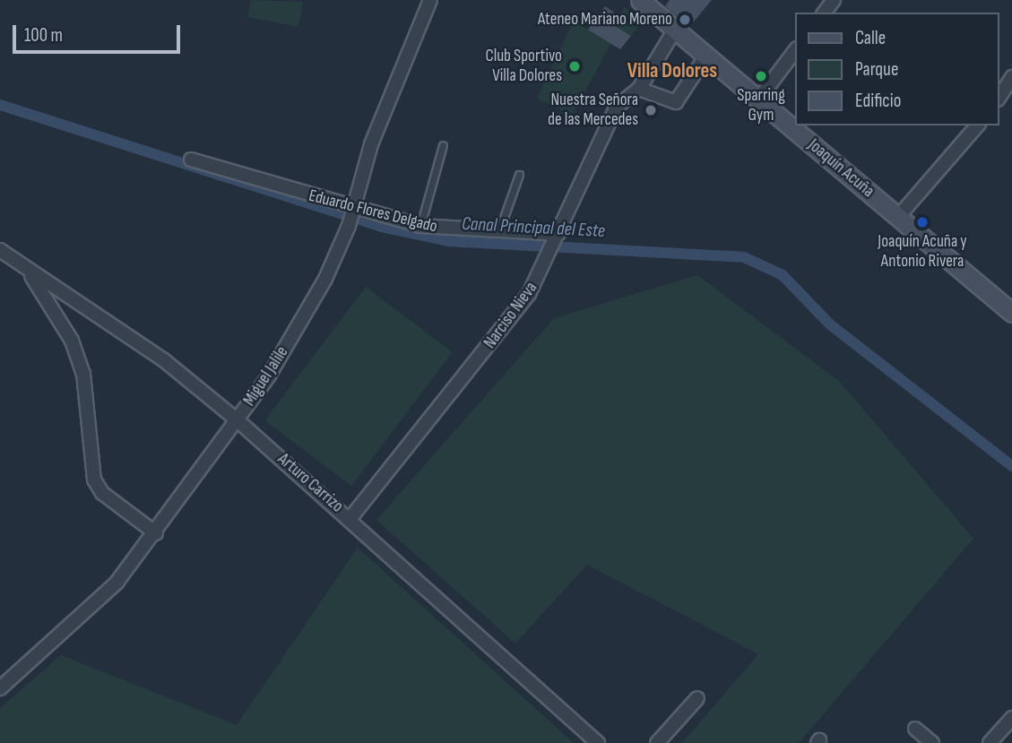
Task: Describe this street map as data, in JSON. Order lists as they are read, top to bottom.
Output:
{
  "streets": {
    "street": [
      "Joaquín Acuña",
      "Eduardo Flores Delgado",
      "Narciso Nieva",
      "Miguel Jalile",
      "Arturo Carrizo"
    ]
  },
  "crossings": [
    ["Joaquín Acuña", "Narciso Nieva"],
    ["Eduardo Flores Delgado", "Narciso Nieva"],
    ["Eduardo Flores Delgado", "Miguel Jalile"],
    ["Narciso Nieva", "Arturo Carrizo"],
    ["Miguel Jalile", "Arturo Carrizo"]
  ],
  "districts": ["Villa Dolores"],
  "water": ["Canal Principal del Este"],
  "places": [
    "Ateneo Mariano Moreno",
    "Club Sportivo Villa Dolores",
    "Sparring Gym",
    "Nuestra Señora de las Mercedes",
    "Joaquín Acuña y Antonio Rivera"
  ],
  "legend": ["Calle", "Parque", "Edificio"],
  "scale_bar": "100 m"
}
